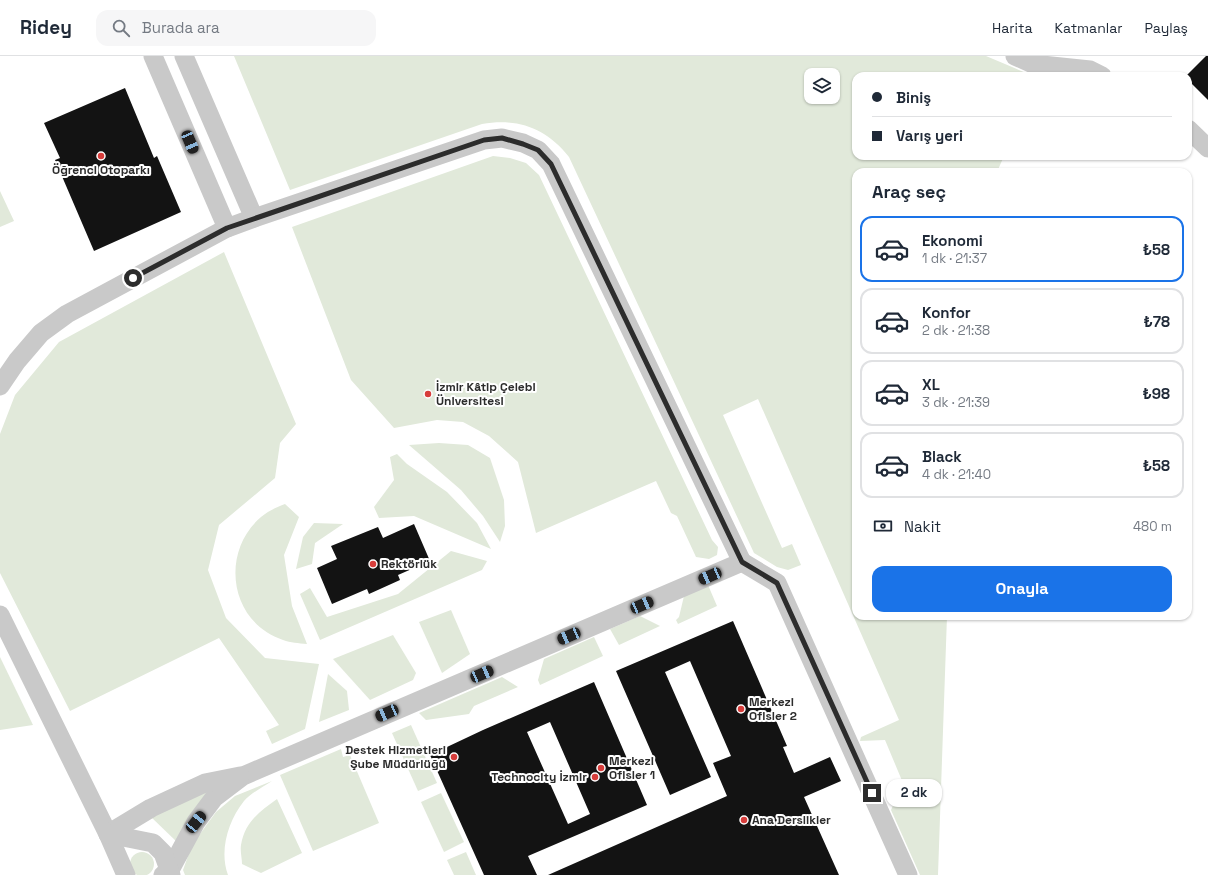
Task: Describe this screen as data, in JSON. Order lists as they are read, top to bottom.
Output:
{
  "places": [
    "Öğrenci Otoparkı",
    "İzmir Kâtip Çelebi Üniversitesi",
    "Rektörlük",
    "Merkezi Ofisler 2",
    "Destek Hizmetleri Şube Müdürlüğü",
    "Merkezi Ofisler 1",
    "Technocity İzmir",
    "Ana Derslikler"
  ],
  "page": {
    "header": "Ridey",
    "search": "Burada ara",
    "nav": ["Harita", "Katmanlar", "Paylaş"],
    "banner": ["Biniş", "Varış yeri"],
    "heading": "Araç seç",
    "list": [
      {
        "name": "Ekonomi",
        "note": "1 dk · 21:37",
        "value": "₺58"
      },
      {
        "name": "Konfor",
        "note": "2 dk · 21:38",
        "value": "₺78"
      },
      {
        "name": "XL",
        "note": "3 dk · 21:39",
        "value": "₺98"
      },
      {
        "name": "Black",
        "note": "4 dk · 21:40",
        "value": "₺58"
      }
    ],
    "pay": ["Nakit", "480 m"],
    "buttons": "Onayla",
    "bubble": "2 dk"
  }
}
